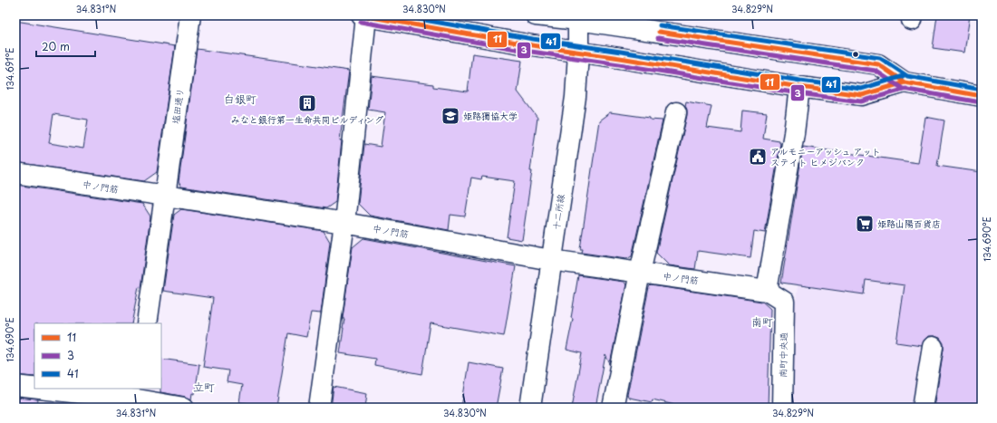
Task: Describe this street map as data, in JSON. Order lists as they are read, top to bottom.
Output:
{
  "streets": {
    "street": [
      "塩田通り",
      "中ノ門筋",
      "十二所線",
      "南町中央通"
    ]
  },
  "crossings": [
    ["塩田通り", "中ノ門筋"],
    ["中ノ門筋", "十二所線"],
    ["中ノ門筋", "南町中央通"]
  ],
  "districts": ["白銀町", "南町", "立町"],
  "places": {
    "building": ["みなと銀行第一生命共同ビルディング"],
    "school or university": ["姫路獨協大学"],
    "public building": ["アルモニーアッシュ アット ステイト ヒメジバンク"],
    "supermarket": ["姫路山陽百貨店"]
  },
  "lines": ["transit line 11", "transit line 41", "transit line 3"],
  "legend": ["11", "3", "41"],
  "scale_bar": "20 m",
  "coordinates": [
    "34.831°N",
    "34.830°N",
    "34.829°N",
    "134.691°E",
    "134.690°E"
  ]
}
